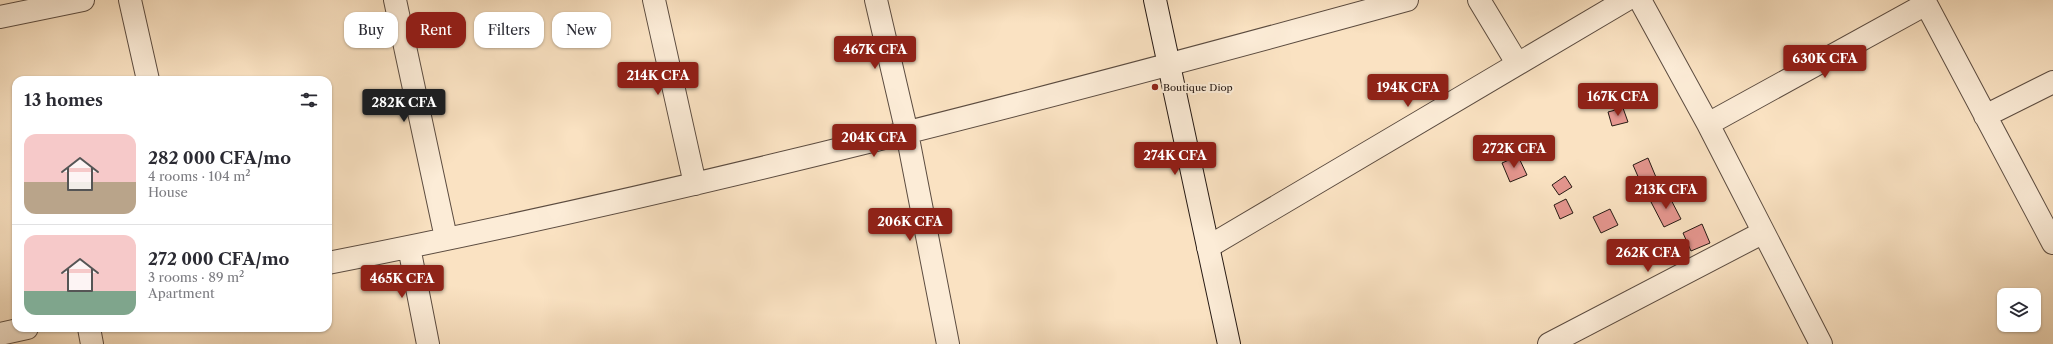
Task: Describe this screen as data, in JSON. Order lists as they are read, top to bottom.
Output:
{
  "places": ["Boutique Diop"],
  "page": {
    "chip": [
      "Buy",
      "Rent",
      "Filters",
      "New"
    ],
    "price": [
      "467K CFA",
      "630K CFA",
      "214K CFA",
      "194K CFA",
      "167K CFA",
      "282K CFA",
      "204K CFA",
      "272K CFA",
      "274K CFA",
      "213K CFA",
      "206K CFA",
      "262K CFA",
      "465K CFA"
    ],
    "heading": "13 homes",
    "list": [
      {
        "name": "282 000 CFA/mo",
        "note": "4 rooms · 104 m² · House"
      },
      {
        "name": "272 000 CFA/mo",
        "note": "3 rooms · 89 m² · Apartment"
      }
    ]
  }
}
